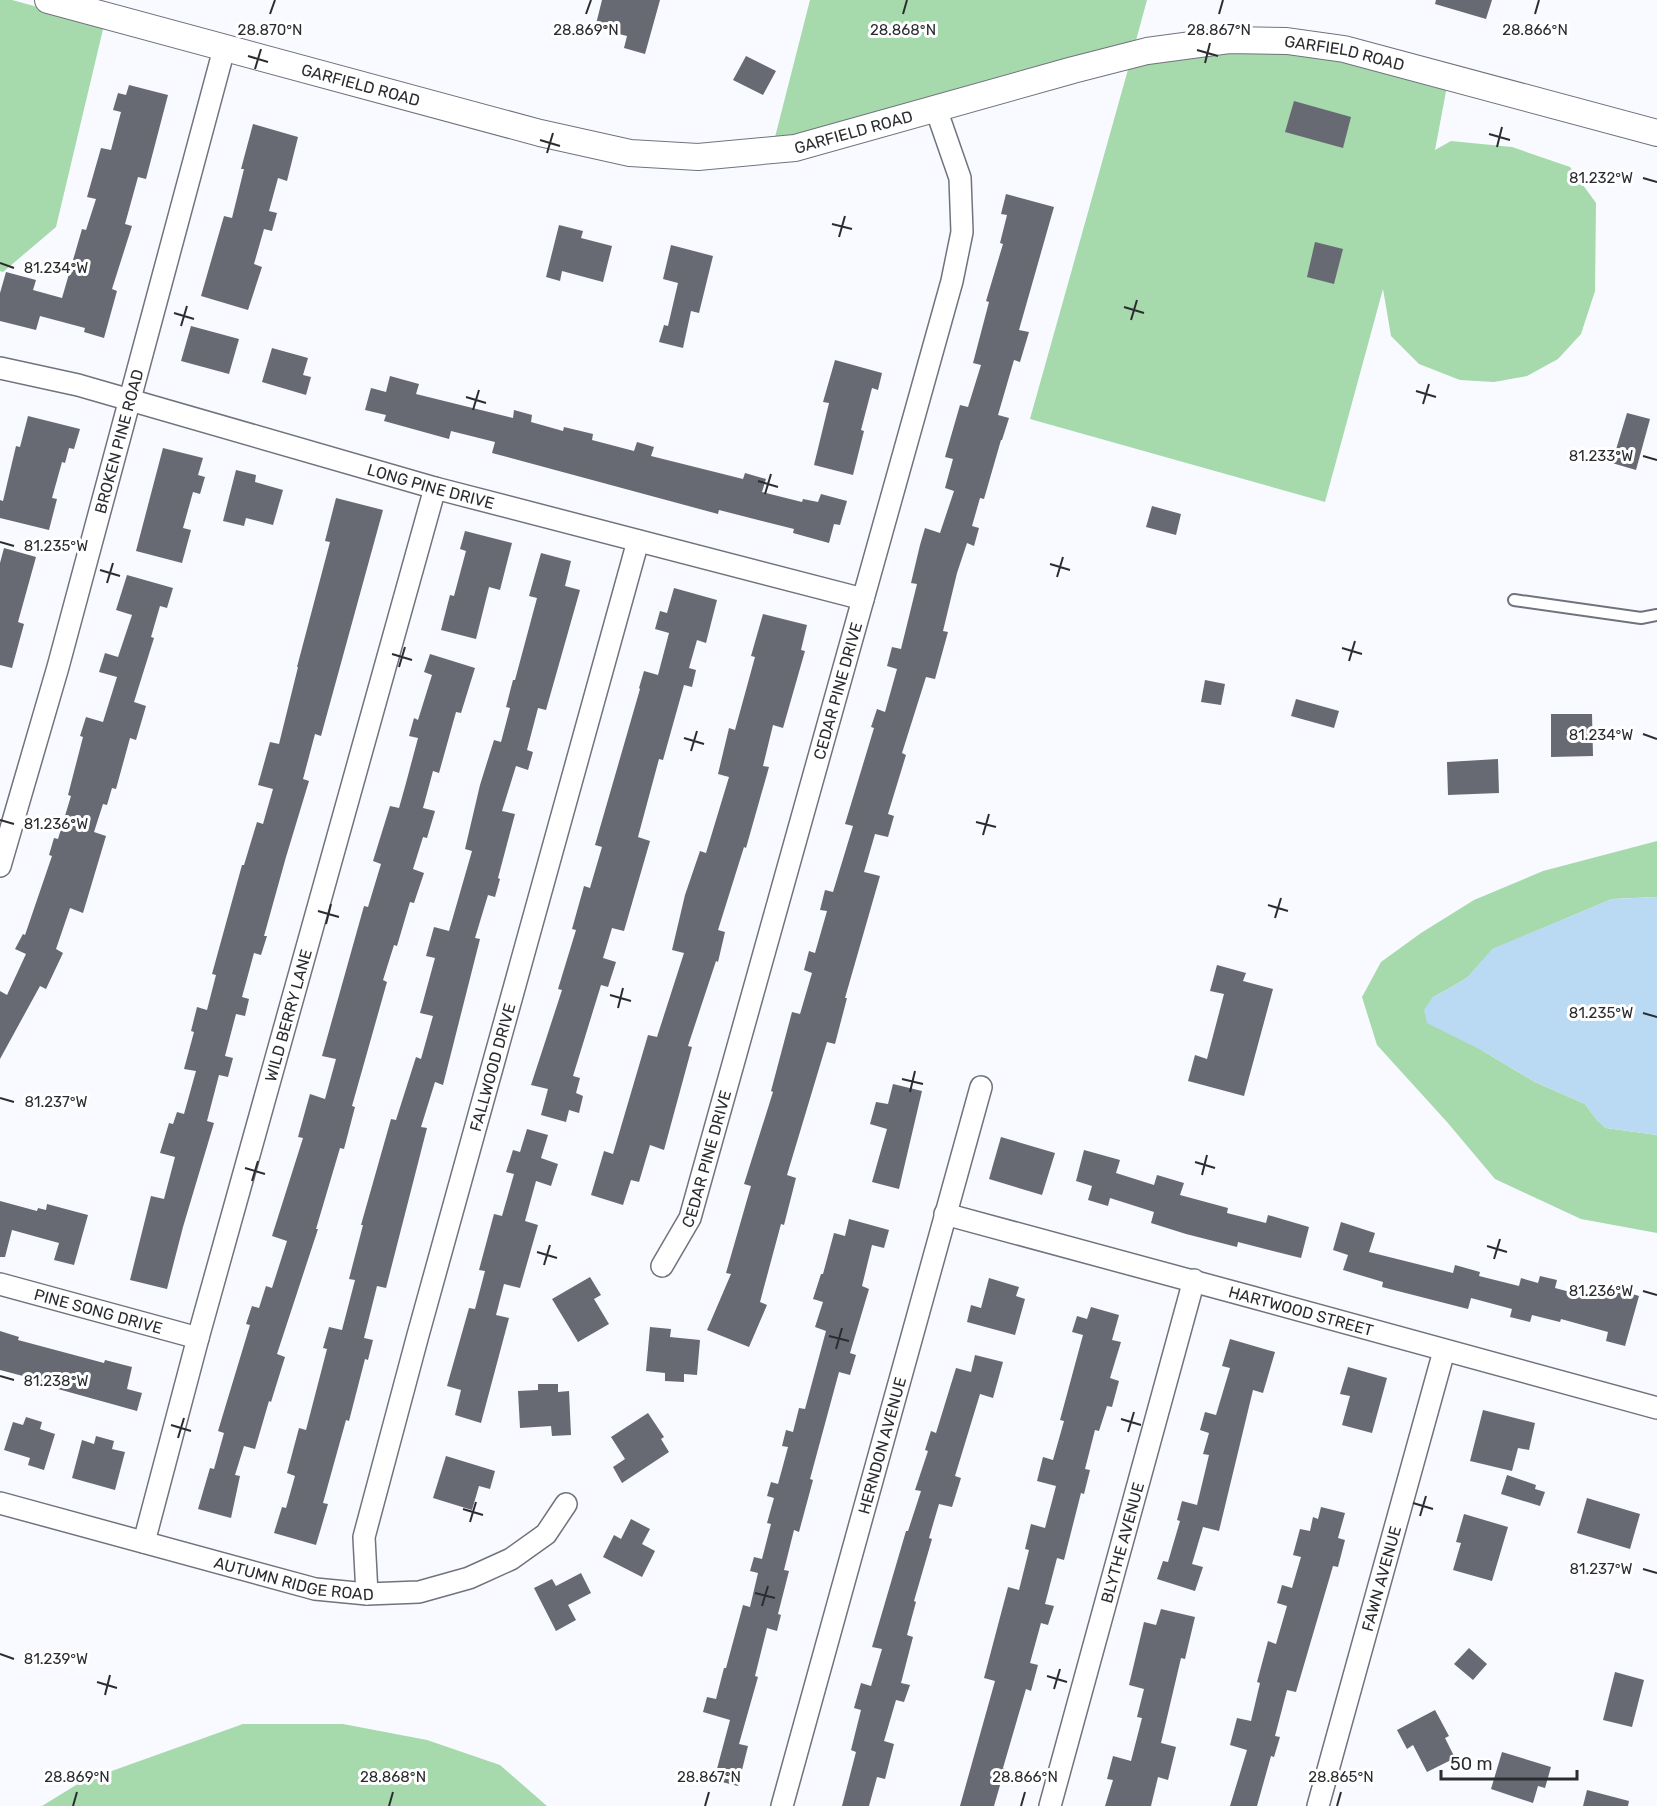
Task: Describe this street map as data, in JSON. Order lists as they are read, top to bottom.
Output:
{
  "streets": {
    "street": [
      "GARFIELD ROAD",
      "BROKEN PINE ROAD",
      "LONG PINE DRIVE",
      "CEDAR PINE DRIVE",
      "WILD BERRY LANE",
      "FALLWOOD DRIVE",
      "PINE SONG DRIVE",
      "HARTWOOD STREET",
      "HERNDON AVENUE",
      "BLYTHE AVENUE",
      "AUTUMN RIDGE ROAD",
      "FAWN AVENUE"
    ]
  },
  "crossings": [
    ["GARFIELD ROAD", "BROKEN PINE ROAD"],
    ["GARFIELD ROAD", "CEDAR PINE DRIVE"],
    ["BROKEN PINE ROAD", "LONG PINE DRIVE"],
    ["LONG PINE DRIVE", "CEDAR PINE DRIVE"],
    ["LONG PINE DRIVE", "WILD BERRY LANE"],
    ["LONG PINE DRIVE", "FALLWOOD DRIVE"],
    ["WILD BERRY LANE", "PINE SONG DRIVE"],
    ["WILD BERRY LANE", "AUTUMN RIDGE ROAD"],
    ["FALLWOOD DRIVE", "AUTUMN RIDGE ROAD"],
    ["HARTWOOD STREET", "HERNDON AVENUE"],
    ["HARTWOOD STREET", "BLYTHE AVENUE"],
    ["HARTWOOD STREET", "FAWN AVENUE"]
  ],
  "scale_bar": "50 m",
  "coordinates": [
    "28.870°N",
    "28.869°N",
    "28.868°N",
    "28.867°N",
    "28.866°N",
    "81.232°W",
    "81.234°W",
    "81.233°W",
    "81.235°W",
    "81.236°W",
    "81.237°W",
    "81.238°W",
    "81.239°W",
    "28.865°N"
  ]
}
